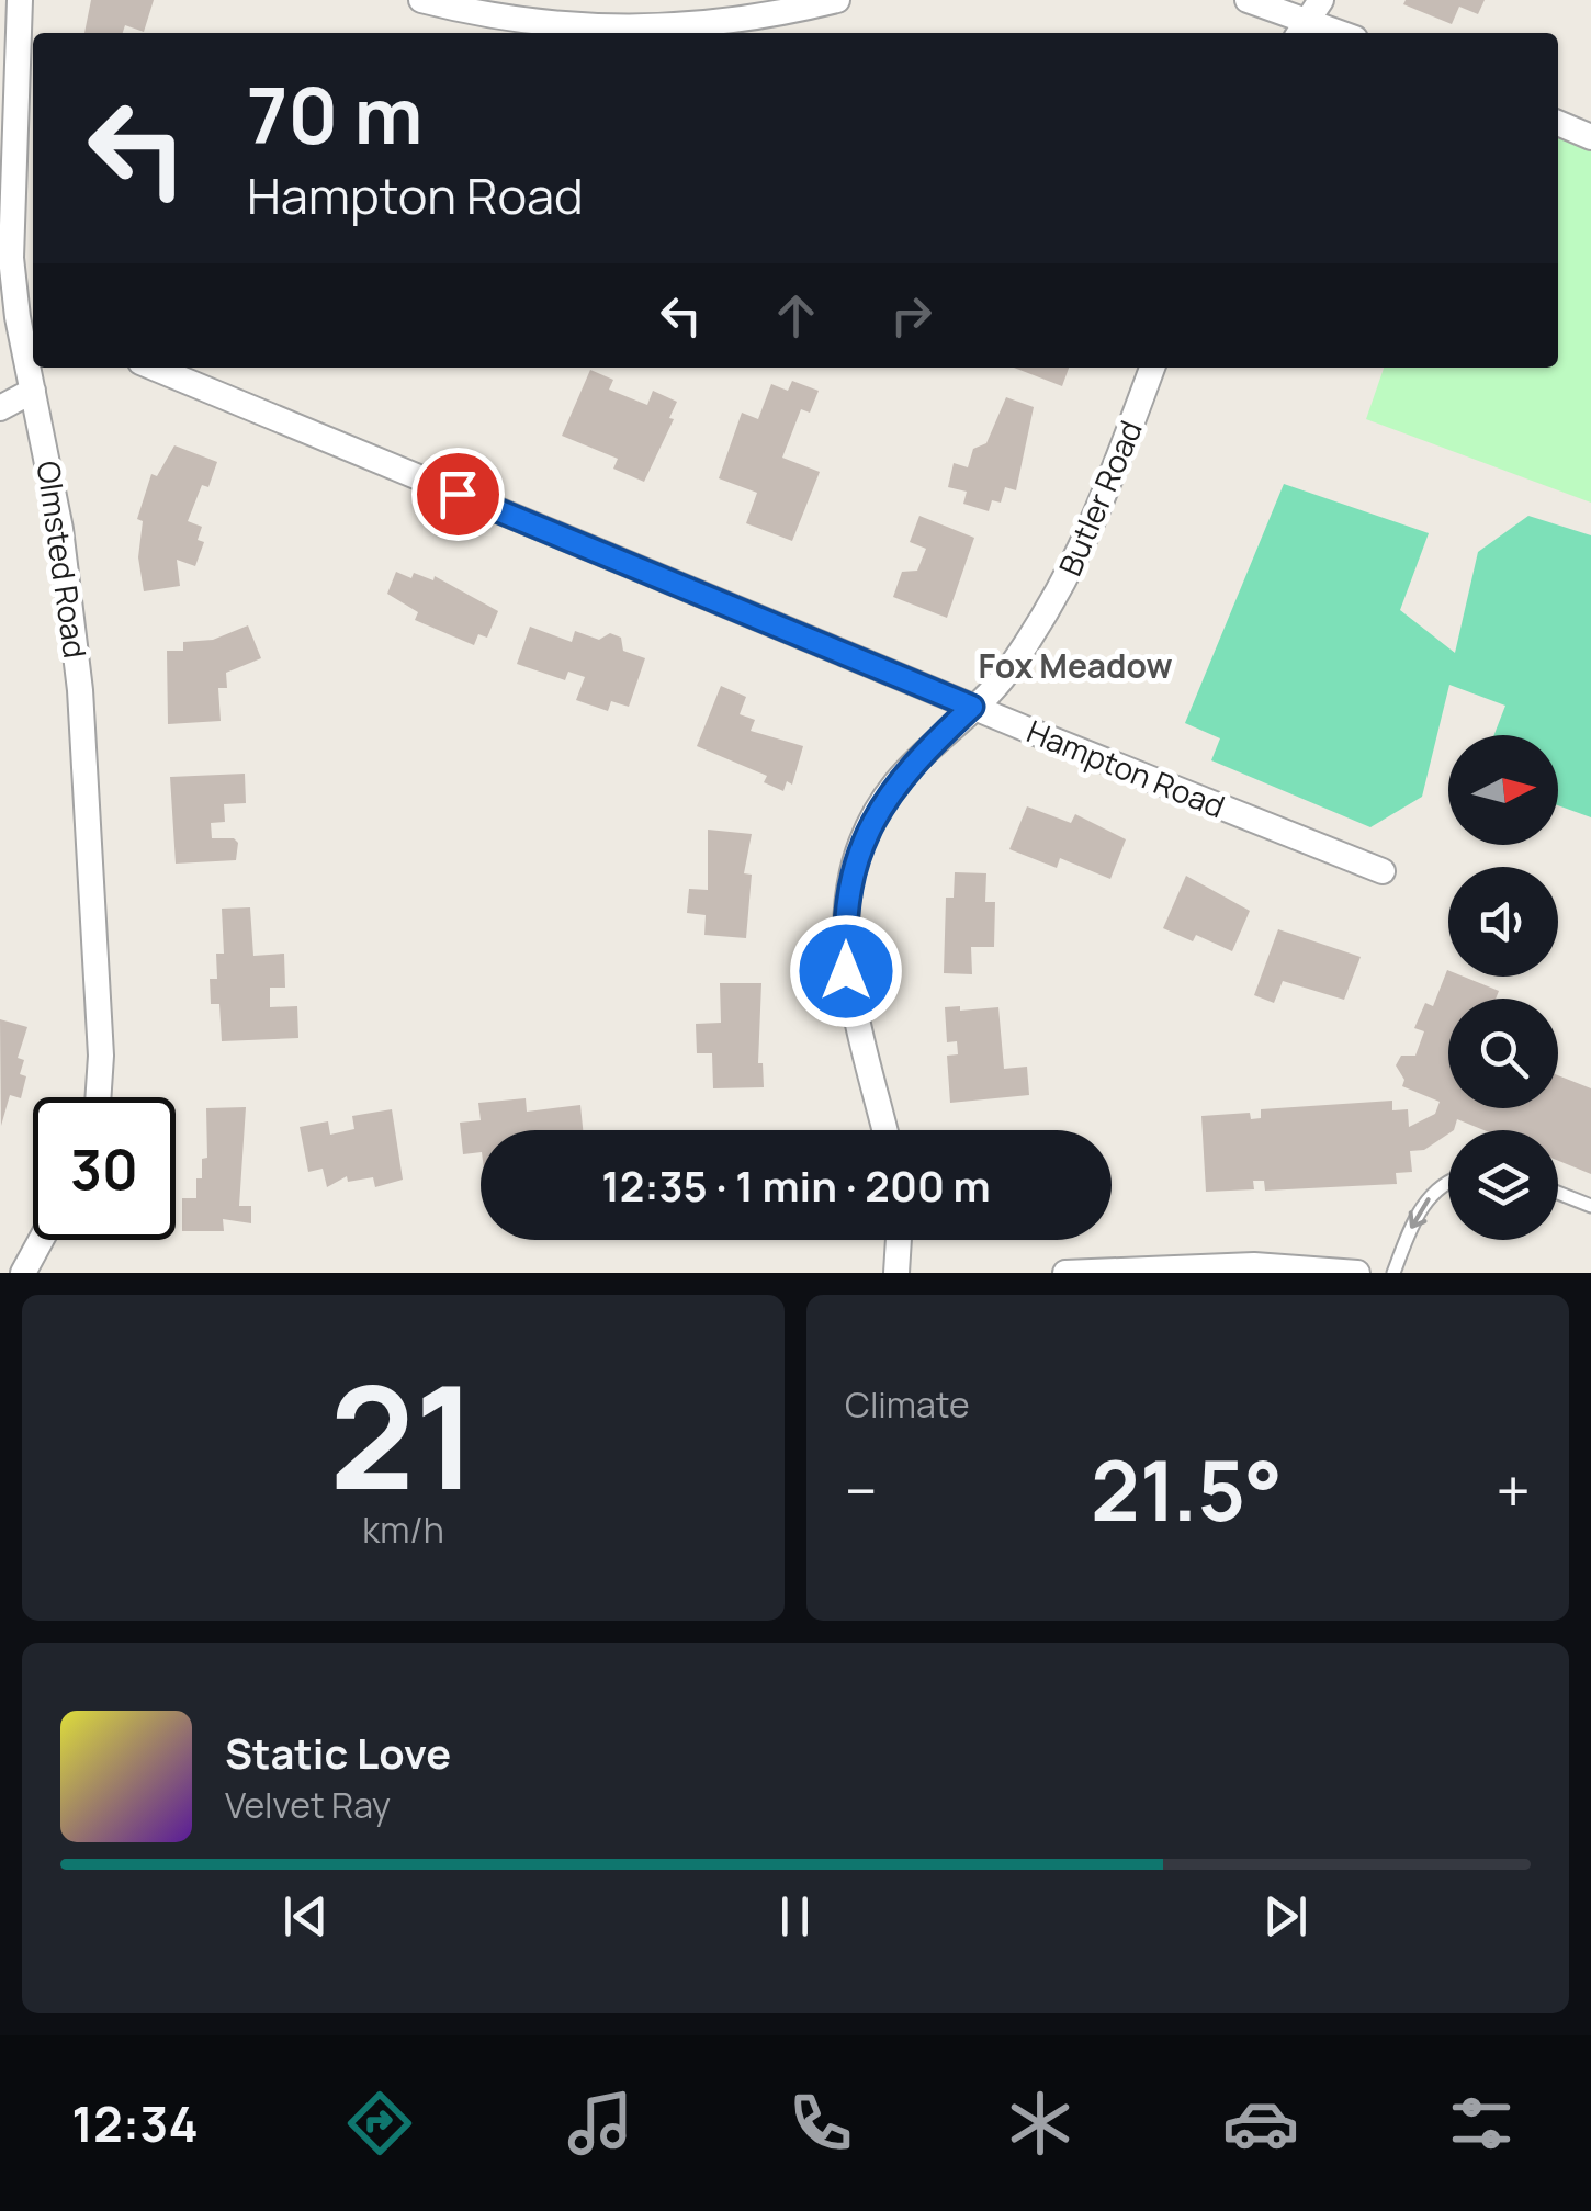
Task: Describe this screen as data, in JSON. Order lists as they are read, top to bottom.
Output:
{
  "streets": {
    "street": ["Butler Road", "Olmsted Road", "Hampton Road"]
  },
  "crossings": [
    ["Butler Road", "Hampton Road"]
  ],
  "districts": ["Fox Meadow"],
  "north": "right",
  "page": {
    "turn": ["70 m", "Hampton Road"],
    "limit": "30",
    "trip": "12:35 · 1 min · 200 m",
    "tile": [
      ["21", "km/h"],
      "Climate"
    ],
    "heat": ["−", "21.5°", "+"],
    "song": ["Static Love", "Velvet Ray"],
    "tabs": "12:34"
  }
}
